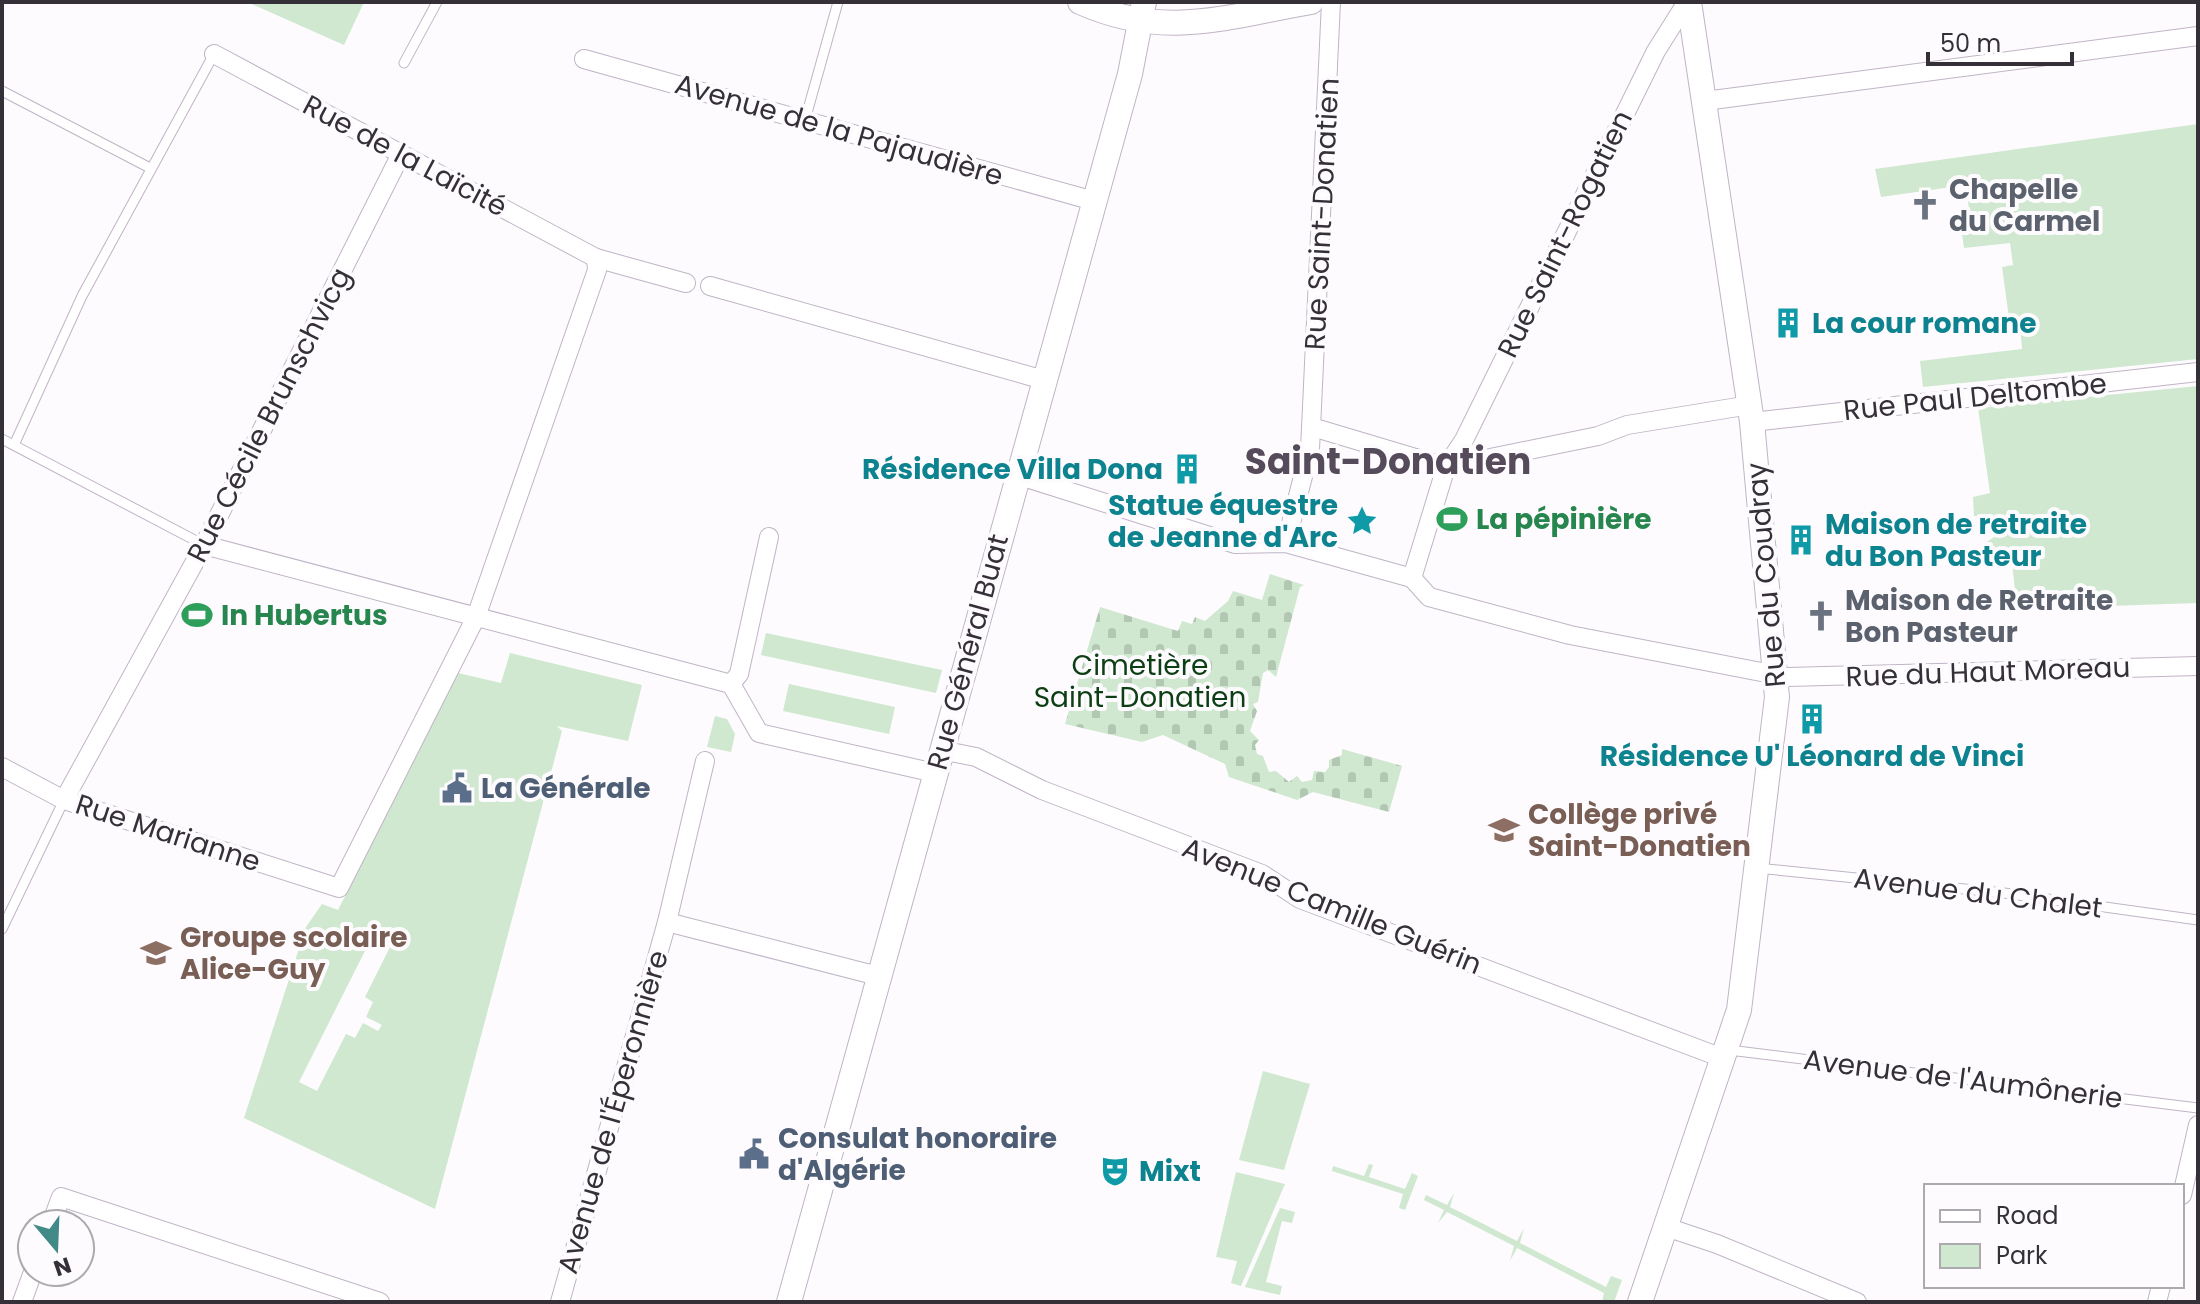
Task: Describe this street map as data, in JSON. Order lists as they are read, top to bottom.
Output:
{
  "streets": {
    "street": [
      "Avenue de la Pajaudière",
      "Rue de la Laïcité",
      "Rue Saint-Donatien",
      "Rue Saint-Rogatien",
      "Rue Paul Deltombe",
      "Rue Cécile Brunschvicg",
      "Rue du Coudray",
      "Rue Général Buat",
      "Rue du Haut Moreau",
      "Rue Marianne",
      "Avenue Camille Guérin",
      "Avenue de l'Éperonnière"
    ],
    "lane": ["Avenue du Chalet", "Avenue de l'Aumônerie"]
  },
  "crossings": [
    ["Avenue de la Pajaudière", "Rue Général Buat"],
    ["Rue de la Laïcité", "Rue Cécile Brunschvicg"],
    ["Rue Saint-Rogatien", "Rue Paul Deltombe"],
    ["Rue Saint-Rogatien", "Rue du Coudray"],
    ["Rue Saint-Rogatien", "Rue du Haut Moreau"],
    ["Rue Paul Deltombe", "Rue du Coudray"],
    ["Rue Cécile Brunschvicg", "Rue Marianne"],
    ["Rue du Coudray", "Rue du Haut Moreau"],
    ["Rue du Coudray", "Avenue du Chalet"],
    ["Rue du Coudray", "Avenue Camille Guérin"],
    ["Rue du Coudray", "Avenue de l'Aumônerie"],
    ["Rue Général Buat", "Avenue Camille Guérin"],
    ["Rue Général Buat", "Avenue de l'Éperonnière"],
    ["Avenue Camille Guérin", "Avenue de l'Aumônerie"]
  ],
  "districts": ["Saint-Donatien"],
  "parks": ["Cimetière Saint-Donatien"],
  "places": {
    "church": ["Chapelle du Carmel", "Maison de Retraite Bon Pasteur"],
    "building": [
      "La cour romane",
      "Résidence Villa Dona",
      "Maison de retraite du Bon Pasteur",
      "Résidence U' Léonard de Vinci"
    ],
    "sports": ["La pépinière", "In Hubertus"],
    "place": ["Statue équestre de Jeanne d'Arc"],
    "public building": ["La Générale", "Consulat honoraire d'Algérie"],
    "school or university": ["Collège privé Saint-Donatien", "Groupe scolaire Alice-Guy"],
    "theatre": ["Mixt"]
  },
  "legend": ["Road", "Park"],
  "scale_bar": "50 m",
  "north": "bottom"
}
